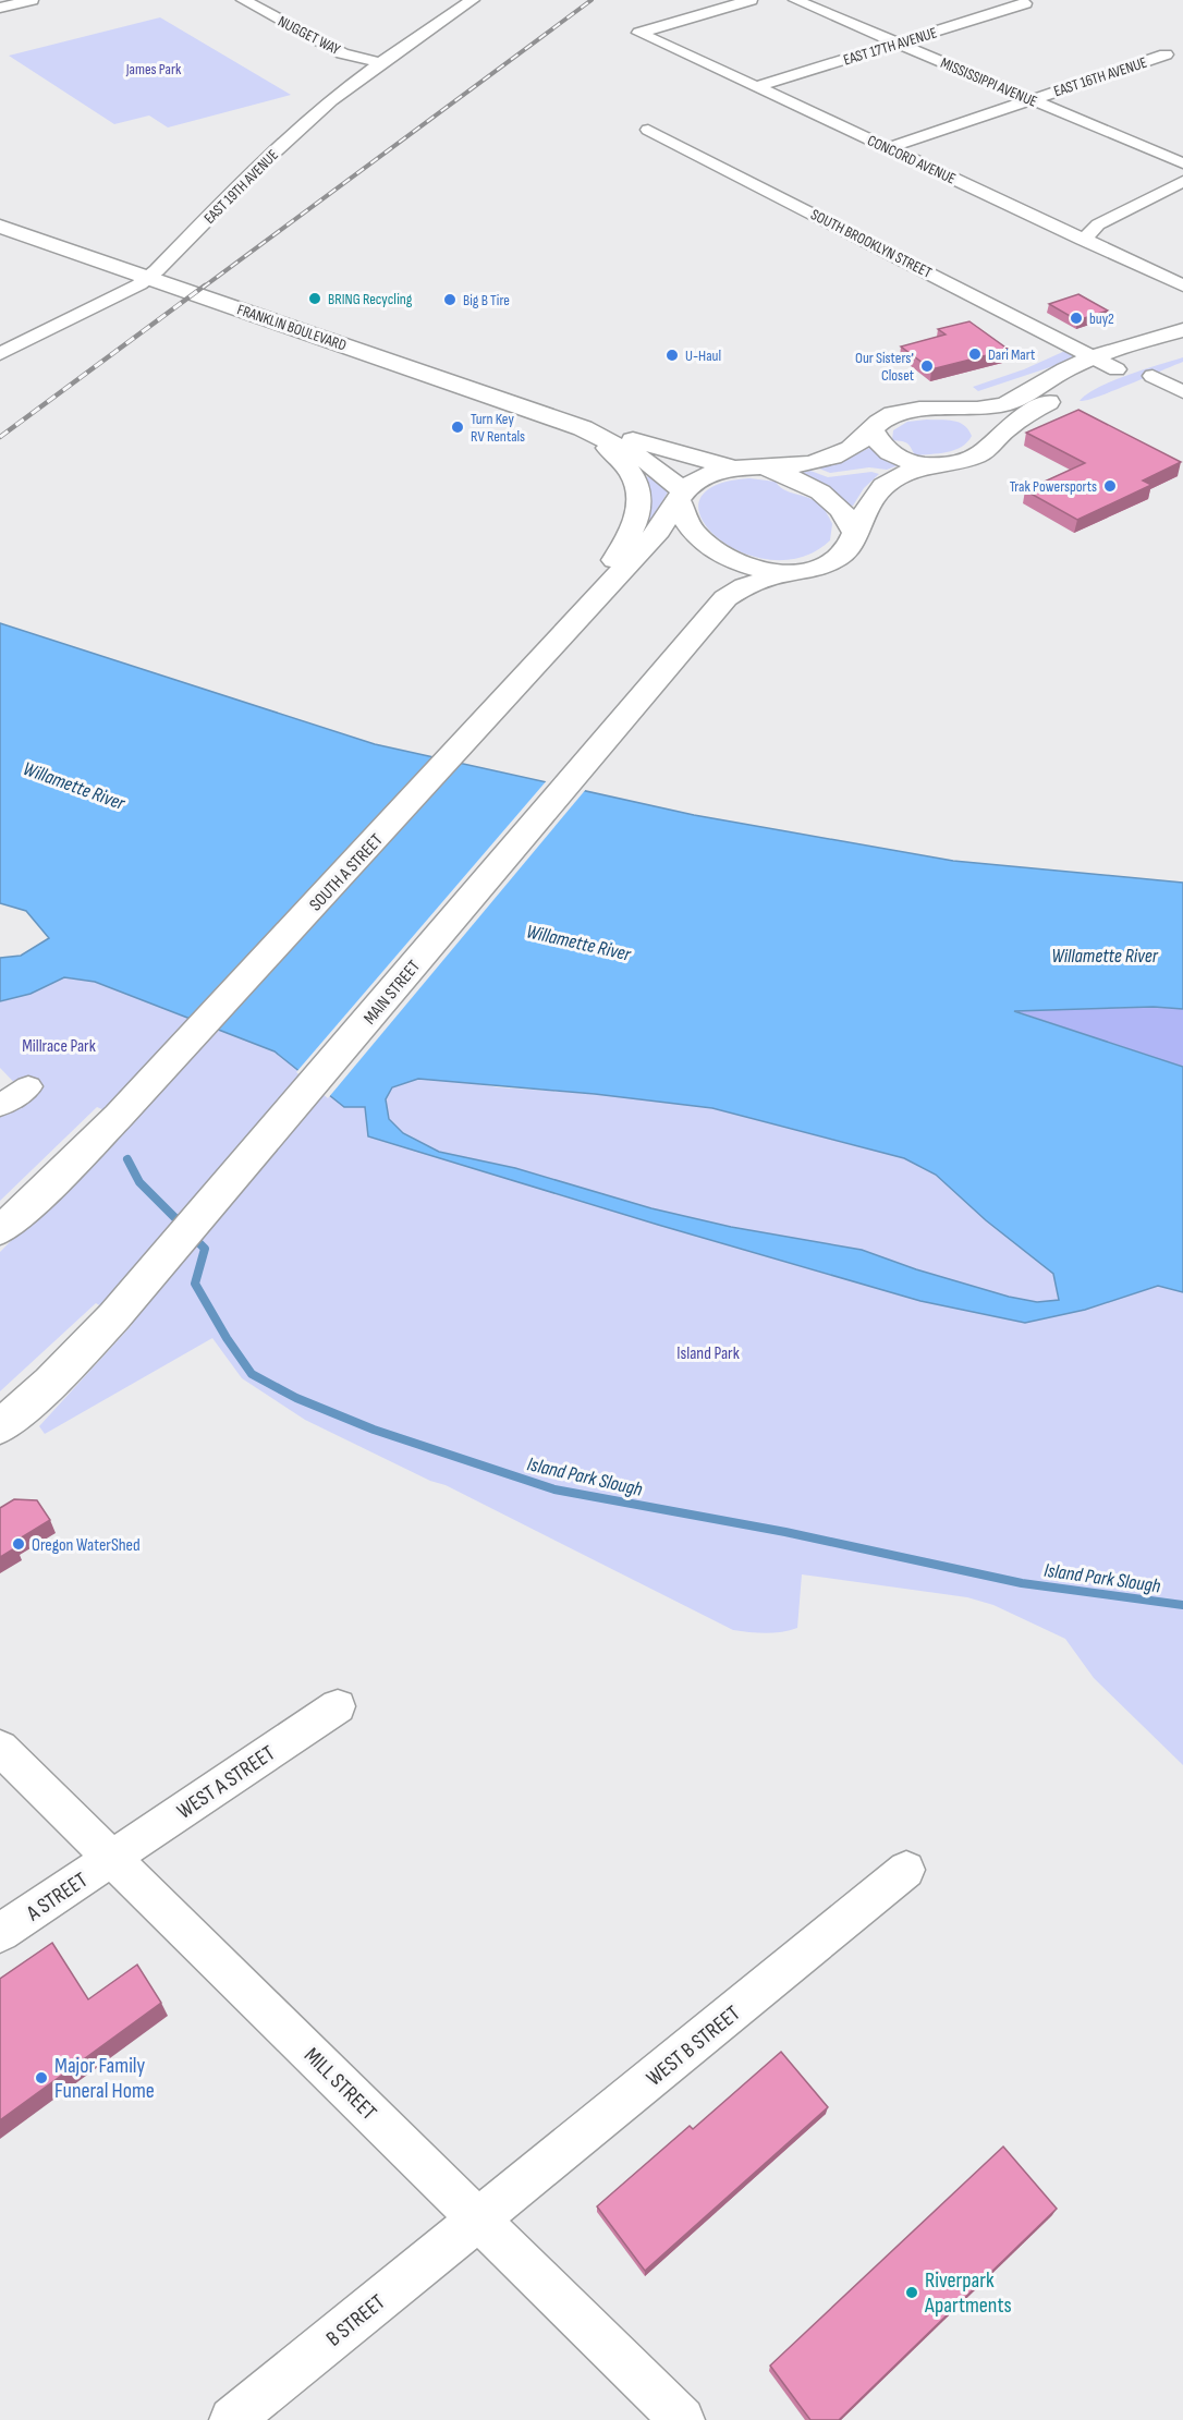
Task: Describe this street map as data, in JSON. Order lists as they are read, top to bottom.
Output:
{
  "streets": {
    "main road": ["FRANKLIN BOULEVARD", "SOUTH A STREET", "MAIN STREET"],
    "street": [
      "NUGGET WAY",
      "EAST 17TH AVENUE",
      "EAST 16TH AVENUE",
      "MISSISSIPPI AVENUE",
      "CONCORD AVENUE",
      "EAST 19TH AVENUE",
      "SOUTH BROOKLYN STREET",
      "WEST A STREET",
      "A STREET",
      "WEST B STREET",
      "MILL STREET",
      "B STREET"
    ]
  },
  "crossings": [
    ["NUGGET WAY", "EAST 19TH AVENUE"],
    ["EAST 17TH AVENUE", "MISSISSIPPI AVENUE"],
    ["EAST 17TH AVENUE", "CONCORD AVENUE"],
    ["EAST 16TH AVENUE", "MISSISSIPPI AVENUE"],
    ["EAST 16TH AVENUE", "CONCORD AVENUE"],
    ["EAST 19TH AVENUE", "FRANKLIN BOULEVARD"],
    ["SOUTH BROOKLYN STREET", "FRANKLIN BOULEVARD"],
    ["FRANKLIN BOULEVARD", "SOUTH A STREET"],
    ["FRANKLIN BOULEVARD", "MAIN STREET"],
    ["WEST A STREET", "A STREET"],
    ["WEST A STREET", "MILL STREET"],
    ["A STREET", "MILL STREET"],
    ["WEST B STREET", "MILL STREET"],
    ["WEST B STREET", "B STREET"],
    ["MILL STREET", "B STREET"]
  ],
  "water": ["Willamette River", "Island Park Slough"],
  "parks": ["James Park", "Millrace Park", "Island Park"],
  "places": [
    "BRING Recycling",
    "Big B Tire",
    "buy2",
    "Dari Mart",
    "U-Haul",
    "Our Sisters’ Closet",
    "Turn Key RV Rentals",
    "Trak Powersports",
    "Oregon WaterShed",
    "Major Family Funeral Home",
    "Riverpark Apartments"
  ]
}
